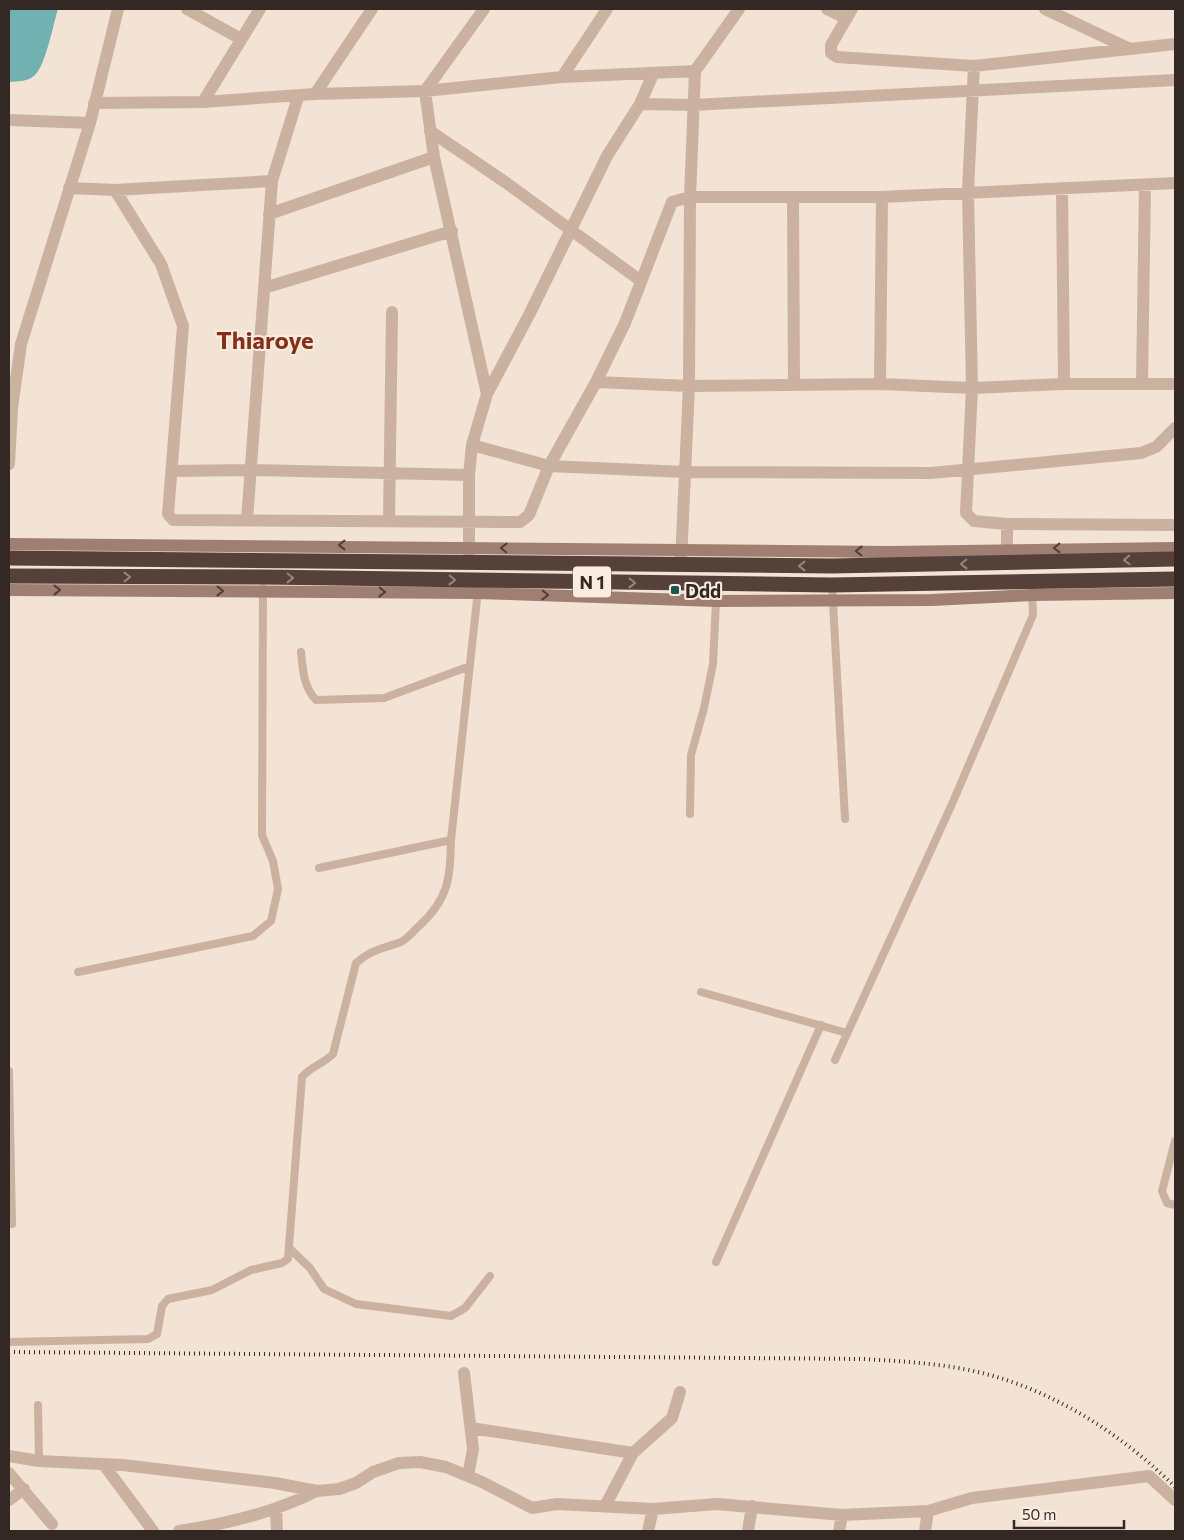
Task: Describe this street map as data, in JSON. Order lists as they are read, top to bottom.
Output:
{
  "streets": {
    "highway": ["N 1"]
  },
  "districts": ["Thiaroye"],
  "places": {
    "transit": ["Ddd"]
  },
  "scale_bar": "50 m"
}
